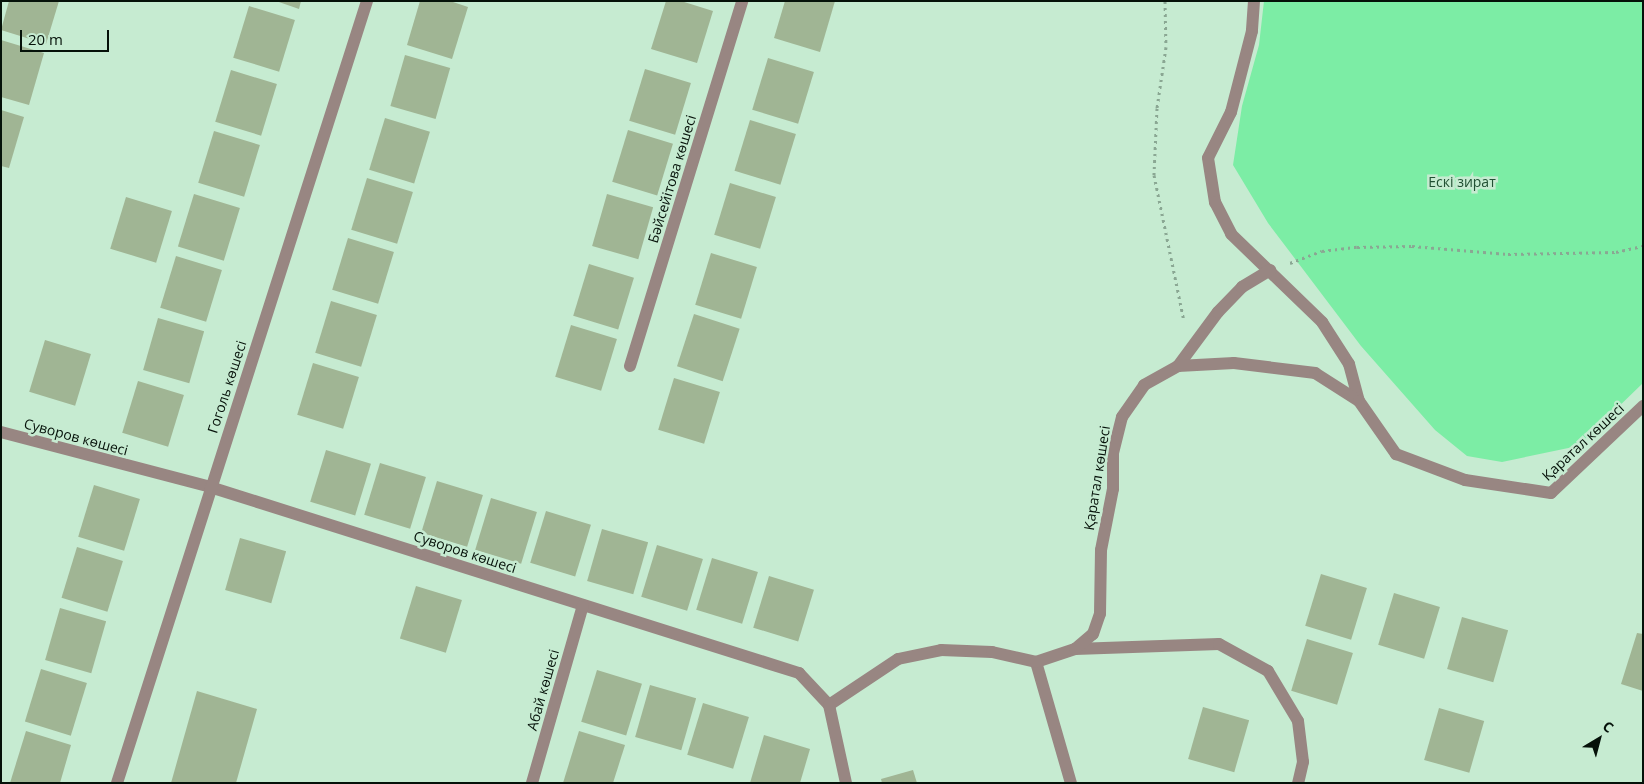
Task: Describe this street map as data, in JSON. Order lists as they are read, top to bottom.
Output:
{
  "streets": {
    "street": [
      "Бәйсейітова көшесі",
      "Гоголь көшесі",
      "Суворов көшесі",
      "Қаратал көшесі",
      "Абай көшесі"
    ]
  },
  "crossings": [
    ["Гоголь көшесі", "Суворов көшесі"],
    ["Суворов көшесі", "Абай көшесі"]
  ],
  "parks": ["Ескі зират"],
  "scale_bar": "20 m",
  "north": "top right"
}
